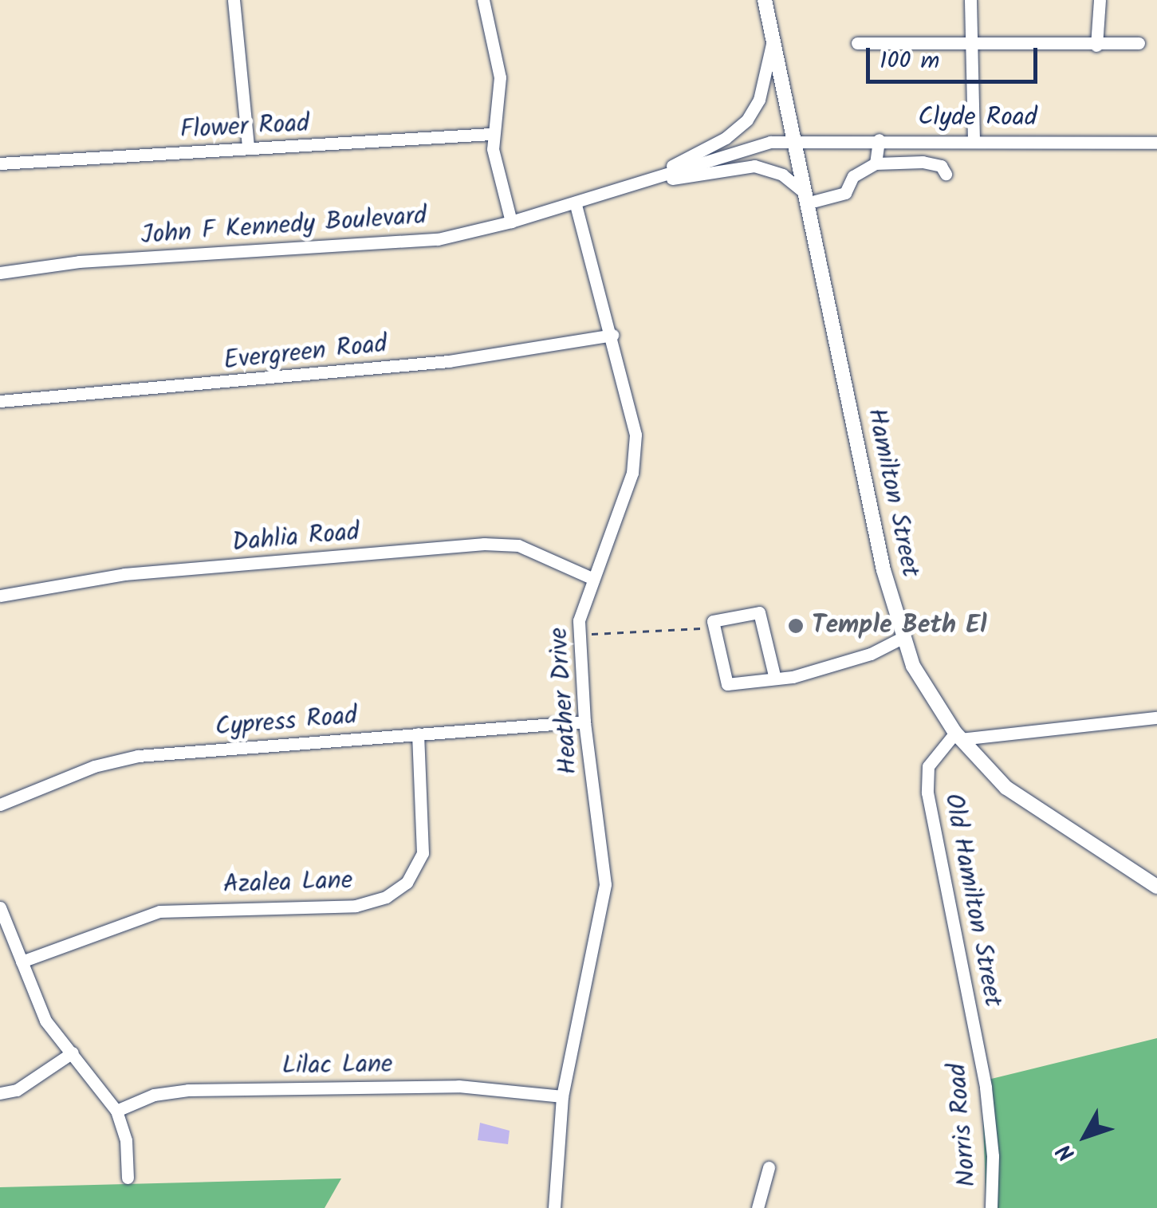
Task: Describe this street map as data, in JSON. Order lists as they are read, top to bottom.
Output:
{
  "streets": {
    "main road": ["Hamilton Street"],
    "street": [
      "Clyde Road",
      "Flower Road",
      "John F Kennedy Boulevard",
      "Evergreen Road",
      "Dahlia Road",
      "Heather Drive",
      "Cypress Road",
      "Azalea Lane",
      "Old Hamilton Street",
      "Lilac Lane",
      "Norris Road"
    ]
  },
  "crossings": [
    ["Clyde Road", "John F Kennedy Boulevard"],
    ["Clyde Road", "Hamilton Street"],
    ["John F Kennedy Boulevard", "Hamilton Street"],
    ["John F Kennedy Boulevard", "Heather Drive"],
    ["Evergreen Road", "Heather Drive"],
    ["Hamilton Street", "Old Hamilton Street"],
    ["Dahlia Road", "Heather Drive"],
    ["Heather Drive", "Cypress Road"],
    ["Heather Drive", "Lilac Lane"],
    ["Cypress Road", "Azalea Lane"],
    ["Old Hamilton Street", "Norris Road"]
  ],
  "places": ["Temple Beth El"],
  "scale_bar": "100 m",
  "north": "bottom left"
}
